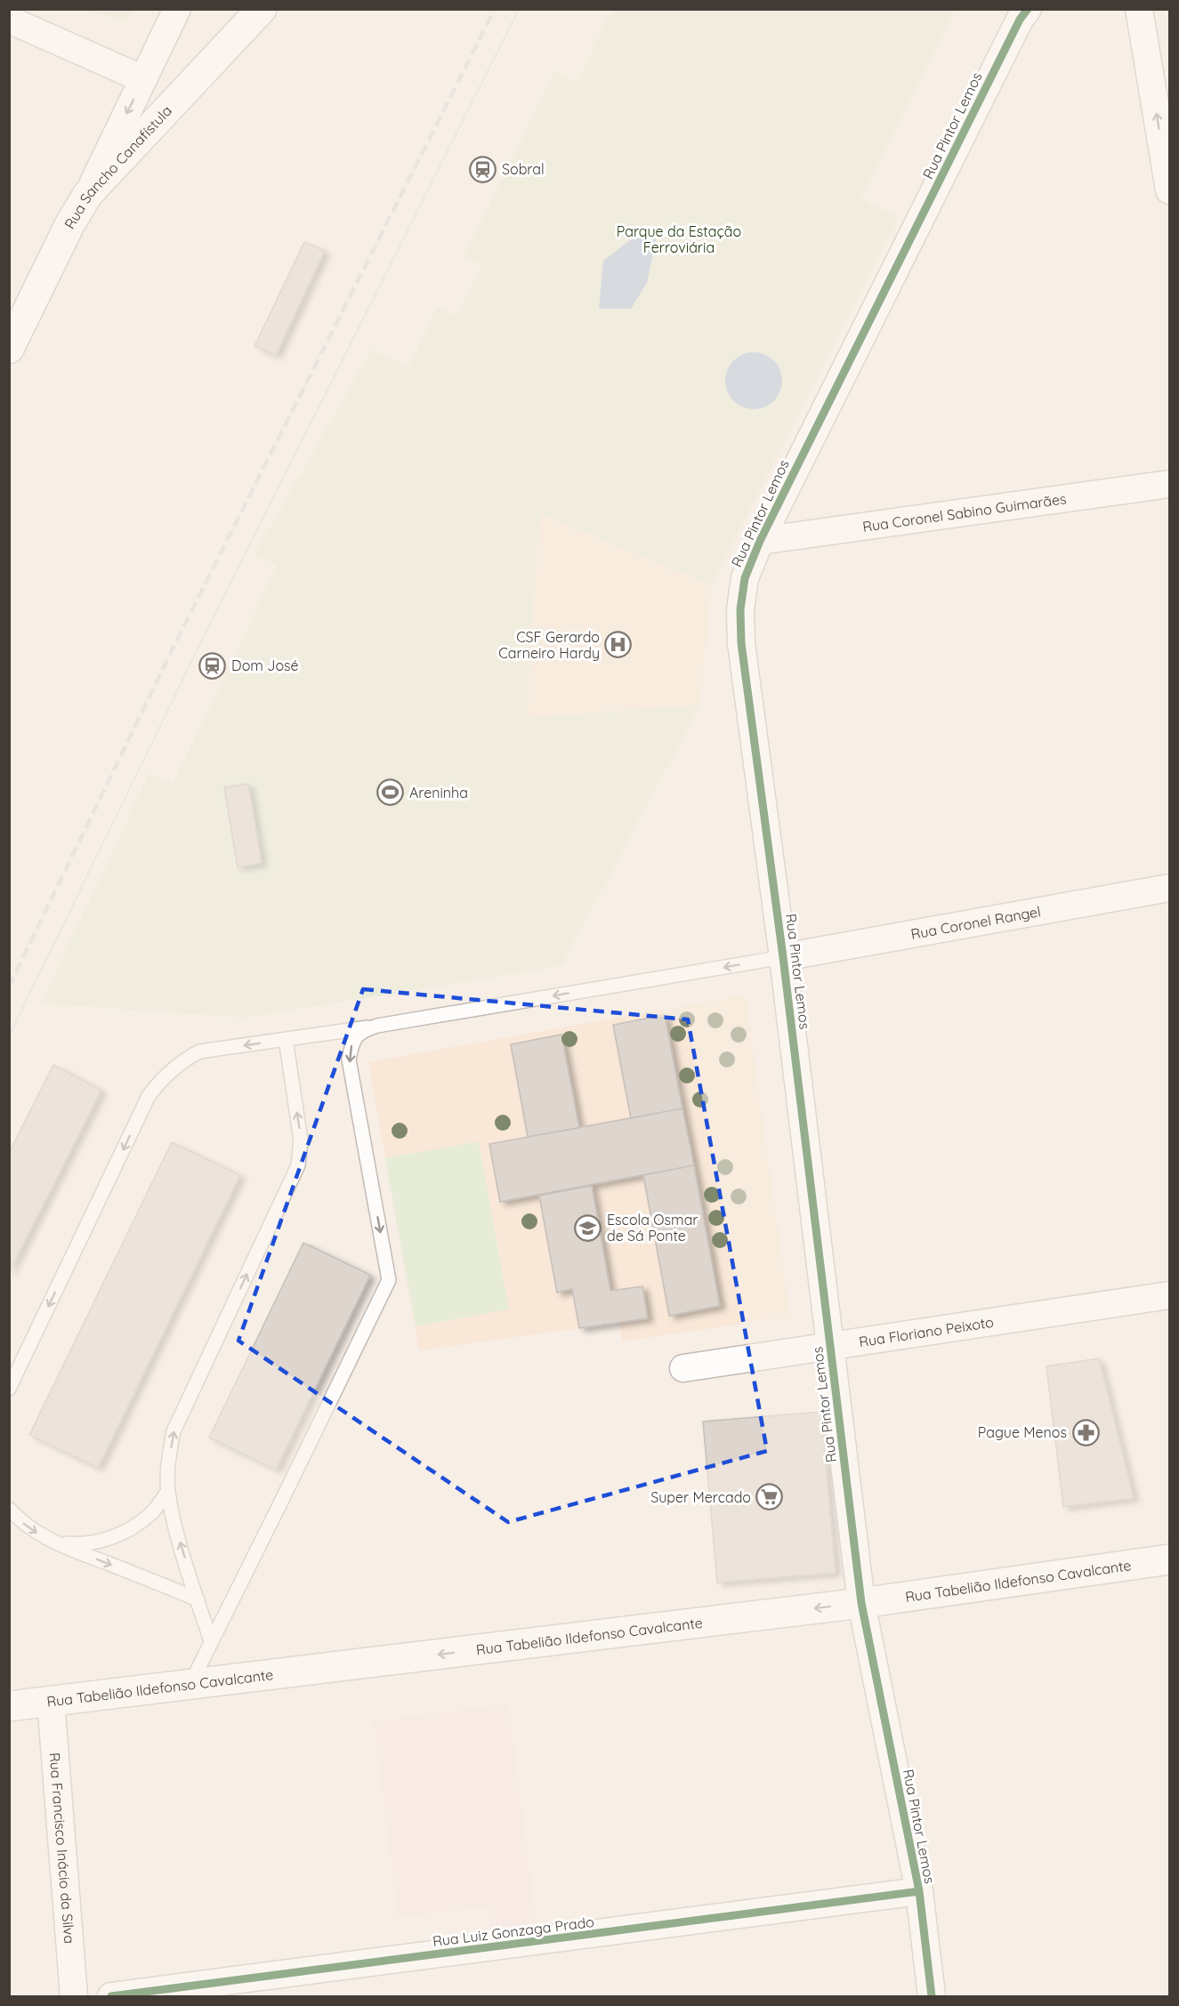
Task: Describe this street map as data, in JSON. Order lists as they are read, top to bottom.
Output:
{
  "streets": {
    "main road": ["Rua Sancho Canafístula", "Rua Tabelião Ildefonso Cavalcante"],
    "street": [
      "Rua Pintor Lemos",
      "Rua Coronel Sabino Guimarães",
      "Rua Coronel Rangel",
      "Rua Floriano Peixoto",
      "Rua Francisco Inácio da Silva",
      "Rua Luiz Gonzaga Prado"
    ]
  },
  "crossings": [
    ["Rua Pintor Lemos", "Rua Coronel Sabino Guimarães"],
    ["Rua Pintor Lemos", "Rua Coronel Rangel"],
    ["Rua Pintor Lemos", "Rua Floriano Peixoto"],
    ["Rua Pintor Lemos", "Rua Tabelião Ildefonso Cavalcante"],
    ["Rua Pintor Lemos", "Rua Luiz Gonzaga Prado"],
    ["Rua Tabelião Ildefonso Cavalcante", "Rua Francisco Inácio da Silva"]
  ],
  "one_way": ["Rua Tabelião Ildefonso Cavalcante"],
  "parks": ["Parque da Estação Ferroviária"],
  "places": {
    "station": ["Sobral", "Dom José"],
    "hospital": ["CSF Gerardo Carneiro Hardy"],
    "sports": ["Areninha"],
    "school or university": ["Escola Osmar de Sá Ponte"],
    "pharmacy": ["Pague Menos"],
    "supermarket": ["Super Mercado"]
  }
}
